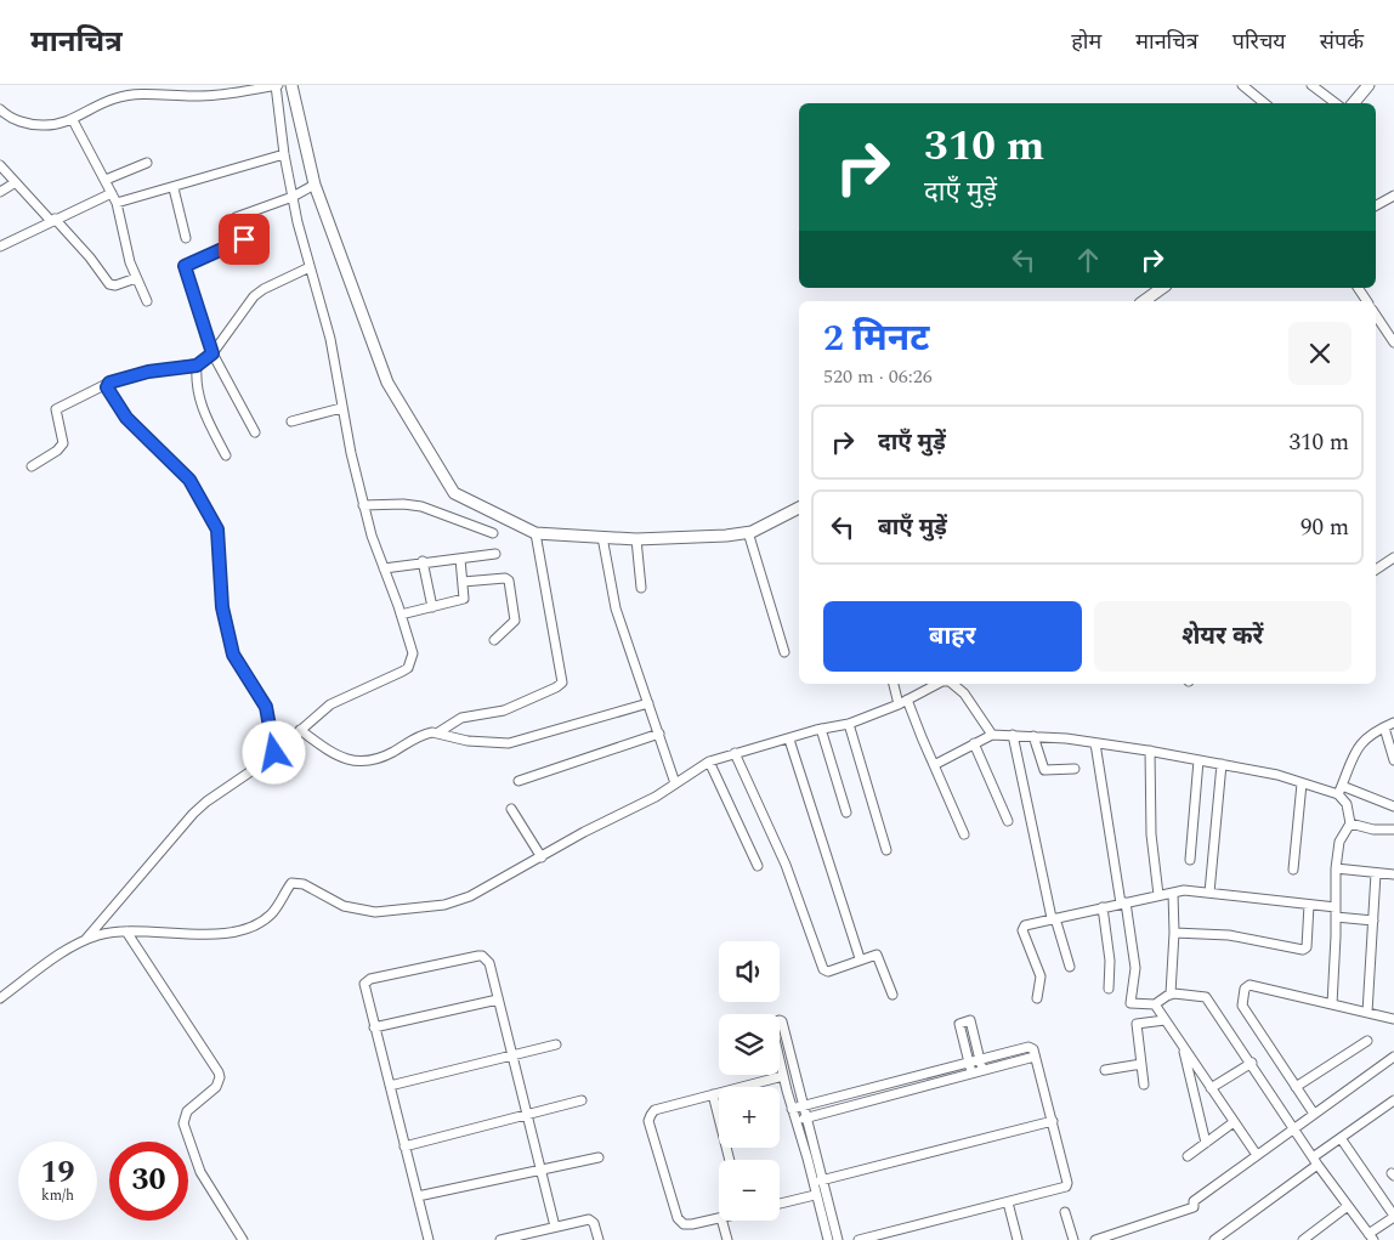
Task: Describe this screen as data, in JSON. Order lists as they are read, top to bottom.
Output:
{
  "page": {
    "header": "मानचित्र",
    "nav": [
      "होम",
      "मानचित्र",
      "परिचय",
      "संपर्क"
    ],
    "turn": ["310 m", "दाएँ मुड़ें"],
    "heading": ["2 मिनट", "520 m · 06:26"],
    "list": [
      {
        "name": "दाएँ मुड़ें",
        "value": "310 m"
      },
      {
        "name": "बाएँ मुड़ें",
        "value": "90 m"
      }
    ],
    "buttons": ["बाहर", "शेयर करें"],
    "map_buttons": ["+", "−"],
    "speed": "19 km/h",
    "limit": "30"
  }
}
